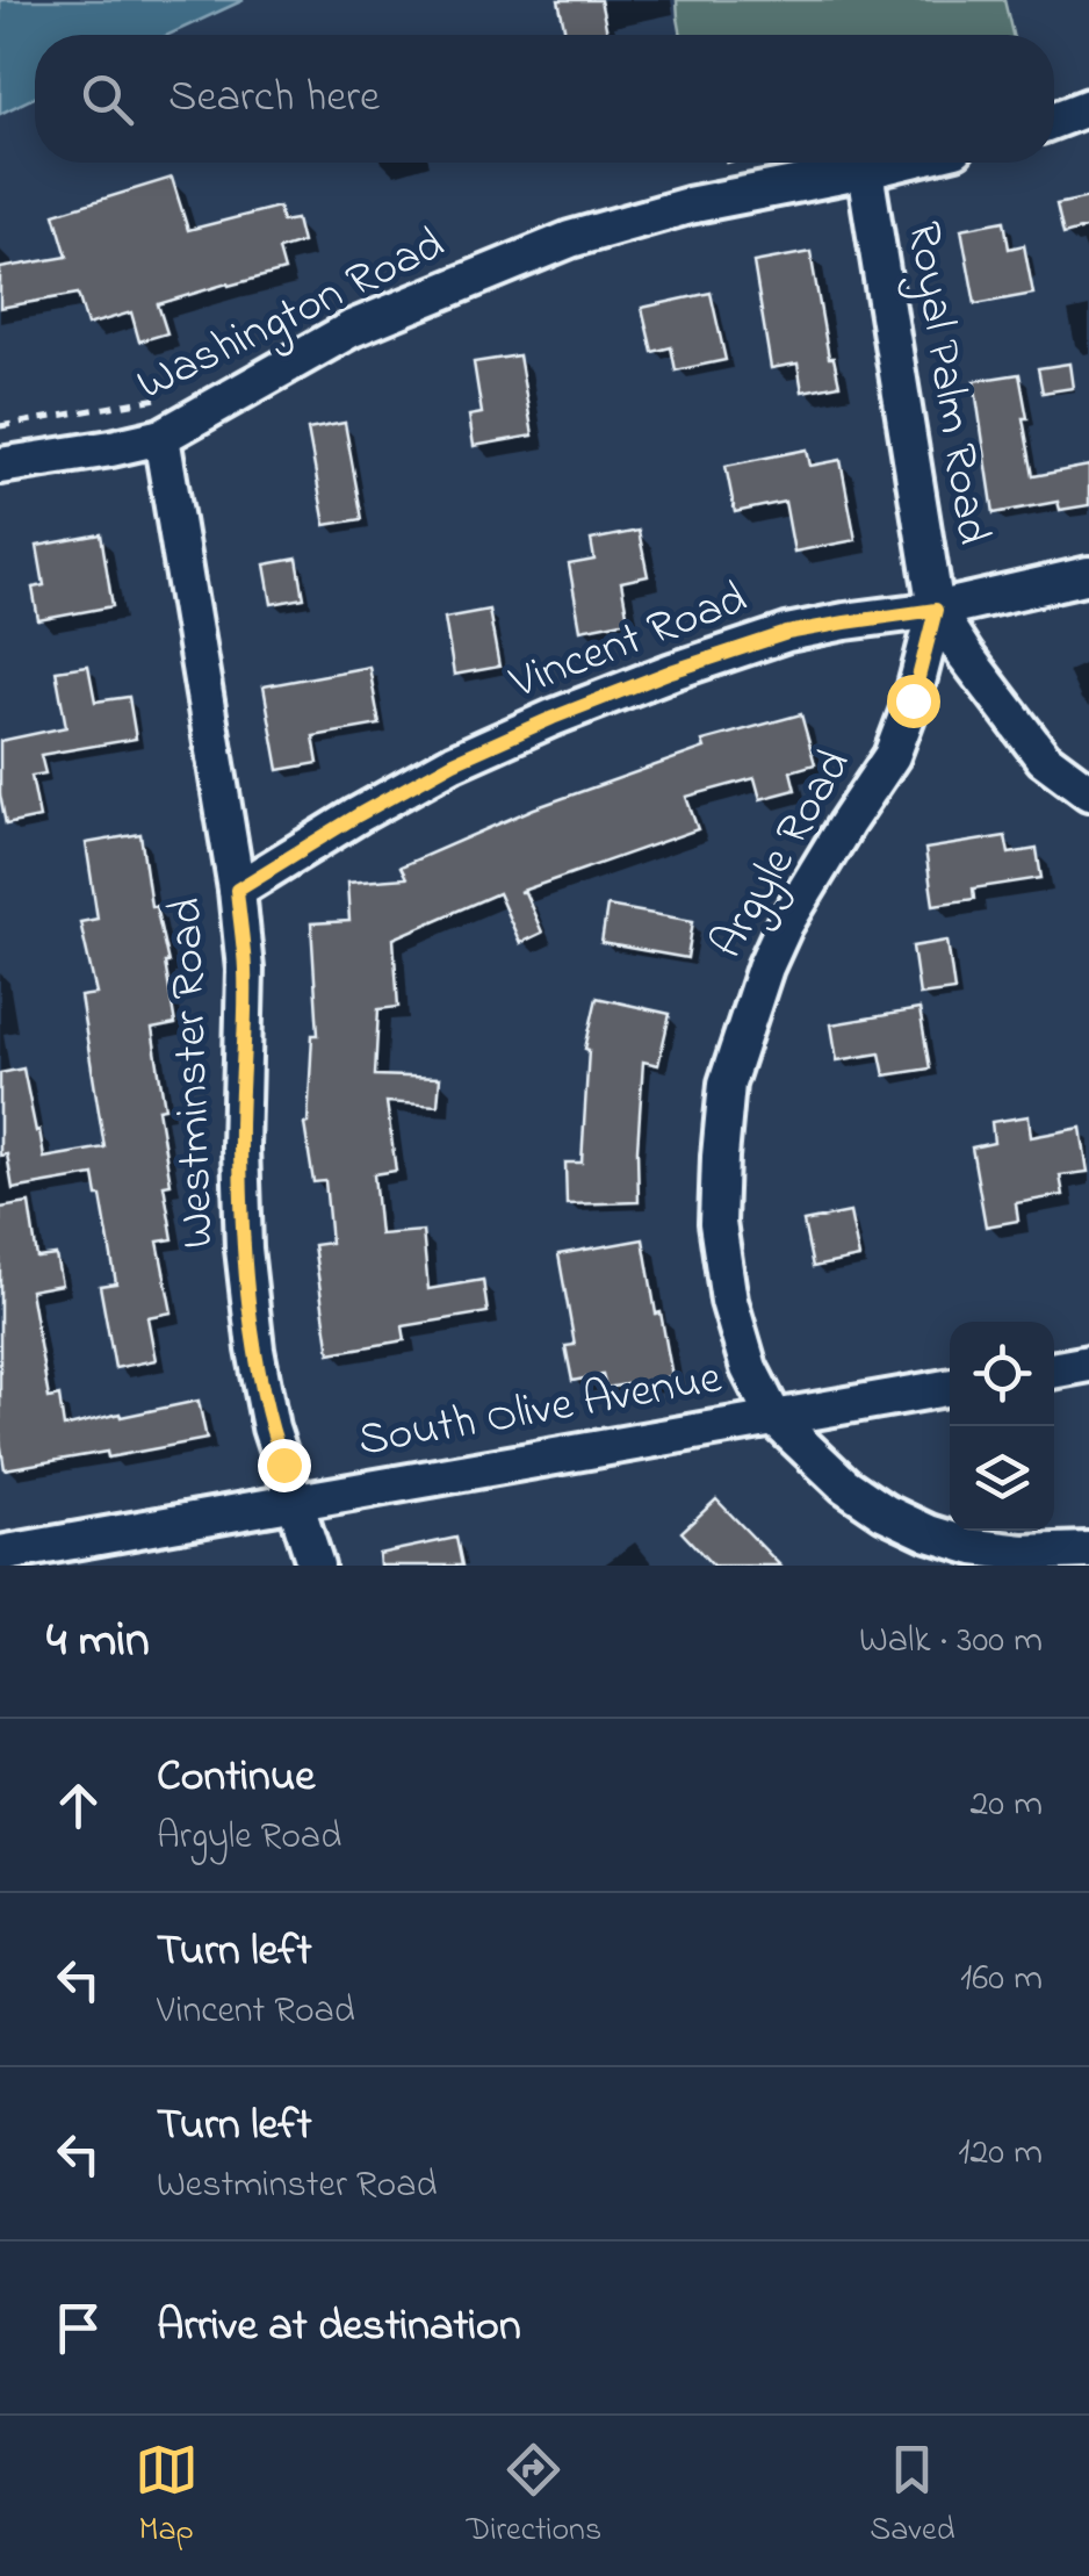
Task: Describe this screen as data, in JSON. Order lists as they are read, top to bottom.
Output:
{
  "streets": {
    "street": [
      "Washington Road",
      "Royal Palm Road",
      "Vincent Road",
      "Argyle Road",
      "Westminster Road",
      "South Olive Avenue"
    ]
  },
  "crossings": [
    ["Washington Road", "Royal Palm Road"],
    ["Washington Road", "Westminster Road"],
    ["Royal Palm Road", "Vincent Road"],
    ["Royal Palm Road", "Argyle Road"],
    ["Vincent Road", "Argyle Road"],
    ["Vincent Road", "Westminster Road"],
    ["Argyle Road", "South Olive Avenue"],
    ["Westminster Road", "South Olive Avenue"]
  ],
  "page": {
    "search": "Search here",
    "heading": ["4 min", "Walk · 300 m"],
    "list": [
      ["Continue", "Argyle Road", "20 m"],
      ["Turn left", "Vincent Road", "160 m"],
      ["Turn left", "Westminster Road", "120 m"],
      "Arrive at destination"
    ],
    "nav": ["Map", "Directions", "Saved"]
  }
}
